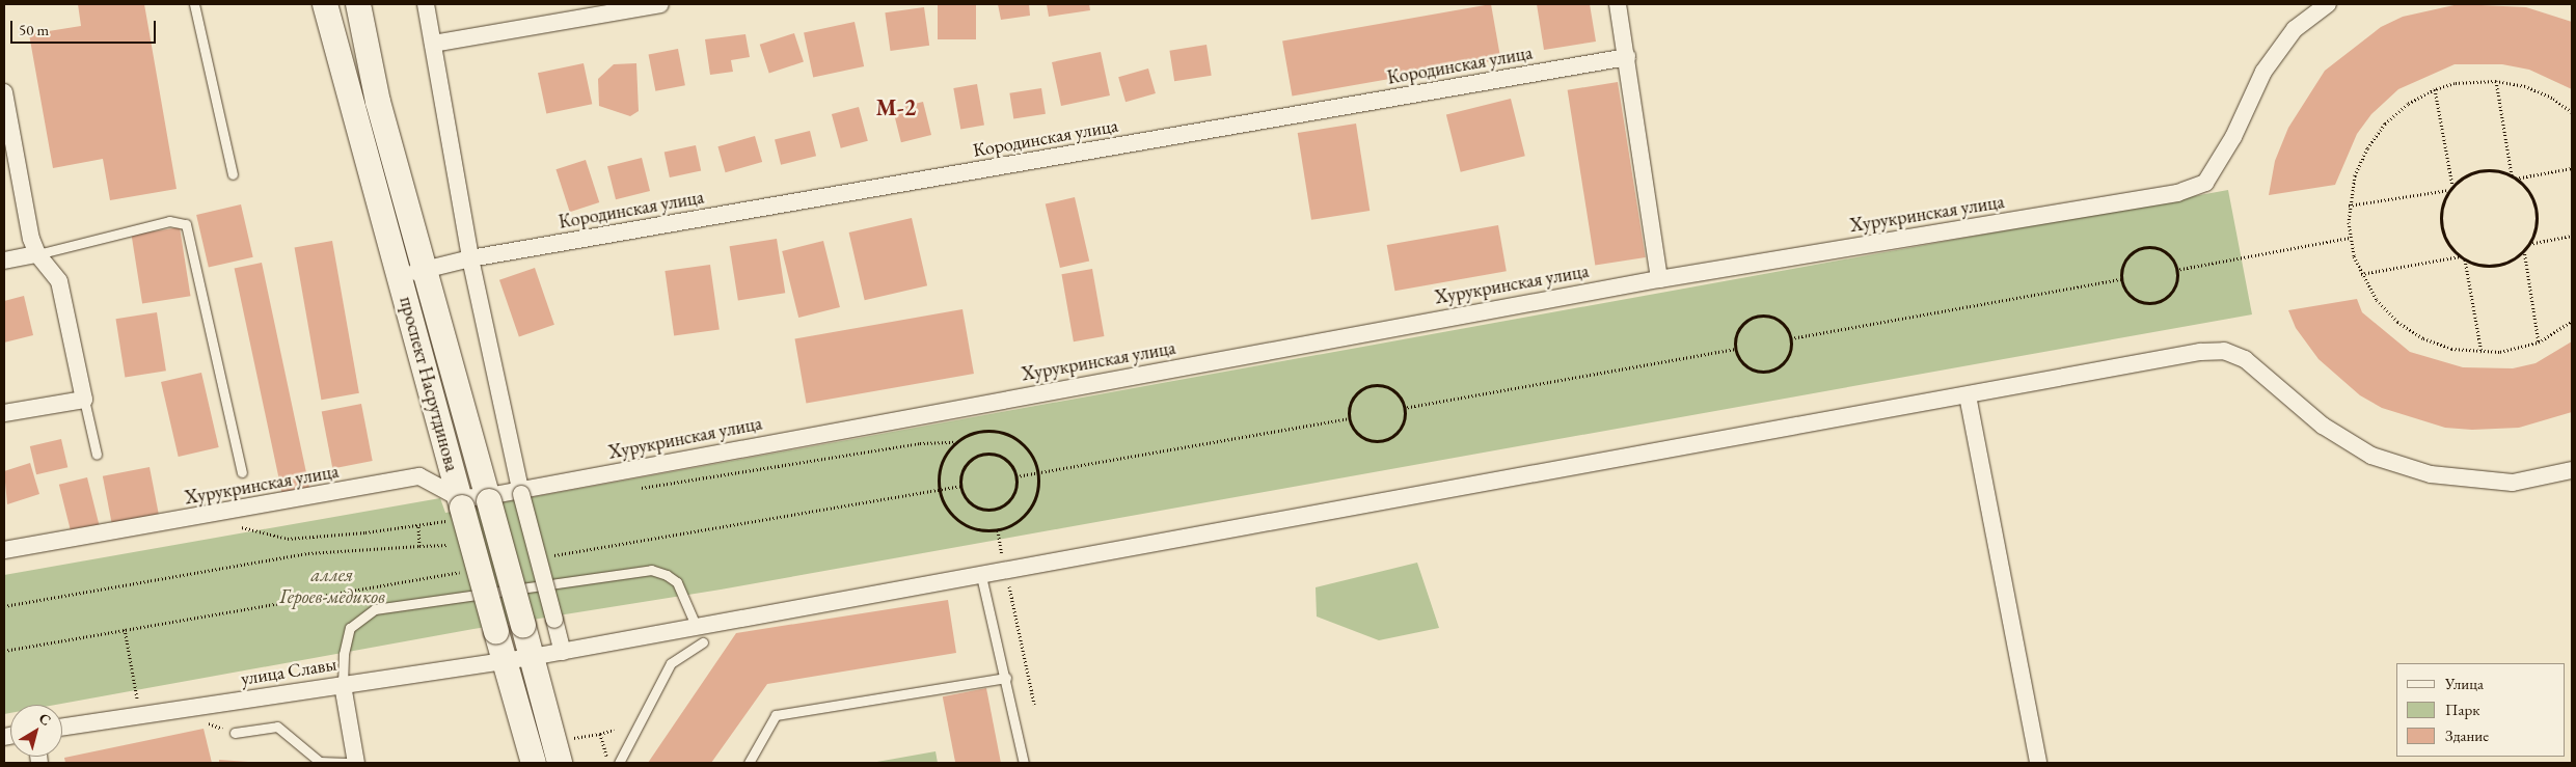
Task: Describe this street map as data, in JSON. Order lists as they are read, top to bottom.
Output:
{
  "streets": {
    "main road": ["проспект Насрутдинова"],
    "street": ["Кородинская улица", "Хурукринская улица", "улица Славы"]
  },
  "crossings": [
    ["Кородинская улица", "проспект Насрутдинова"],
    ["Хурукринская улица", "проспект Насрутдинова"],
    ["проспект Насрутдинова", "улица Славы"]
  ],
  "districts": ["М-2"],
  "parks": ["аллея Героев-медиков"],
  "legend": ["Улица", "Парк", "Здание"],
  "scale_bar": "50 m",
  "north": "top right"
}
